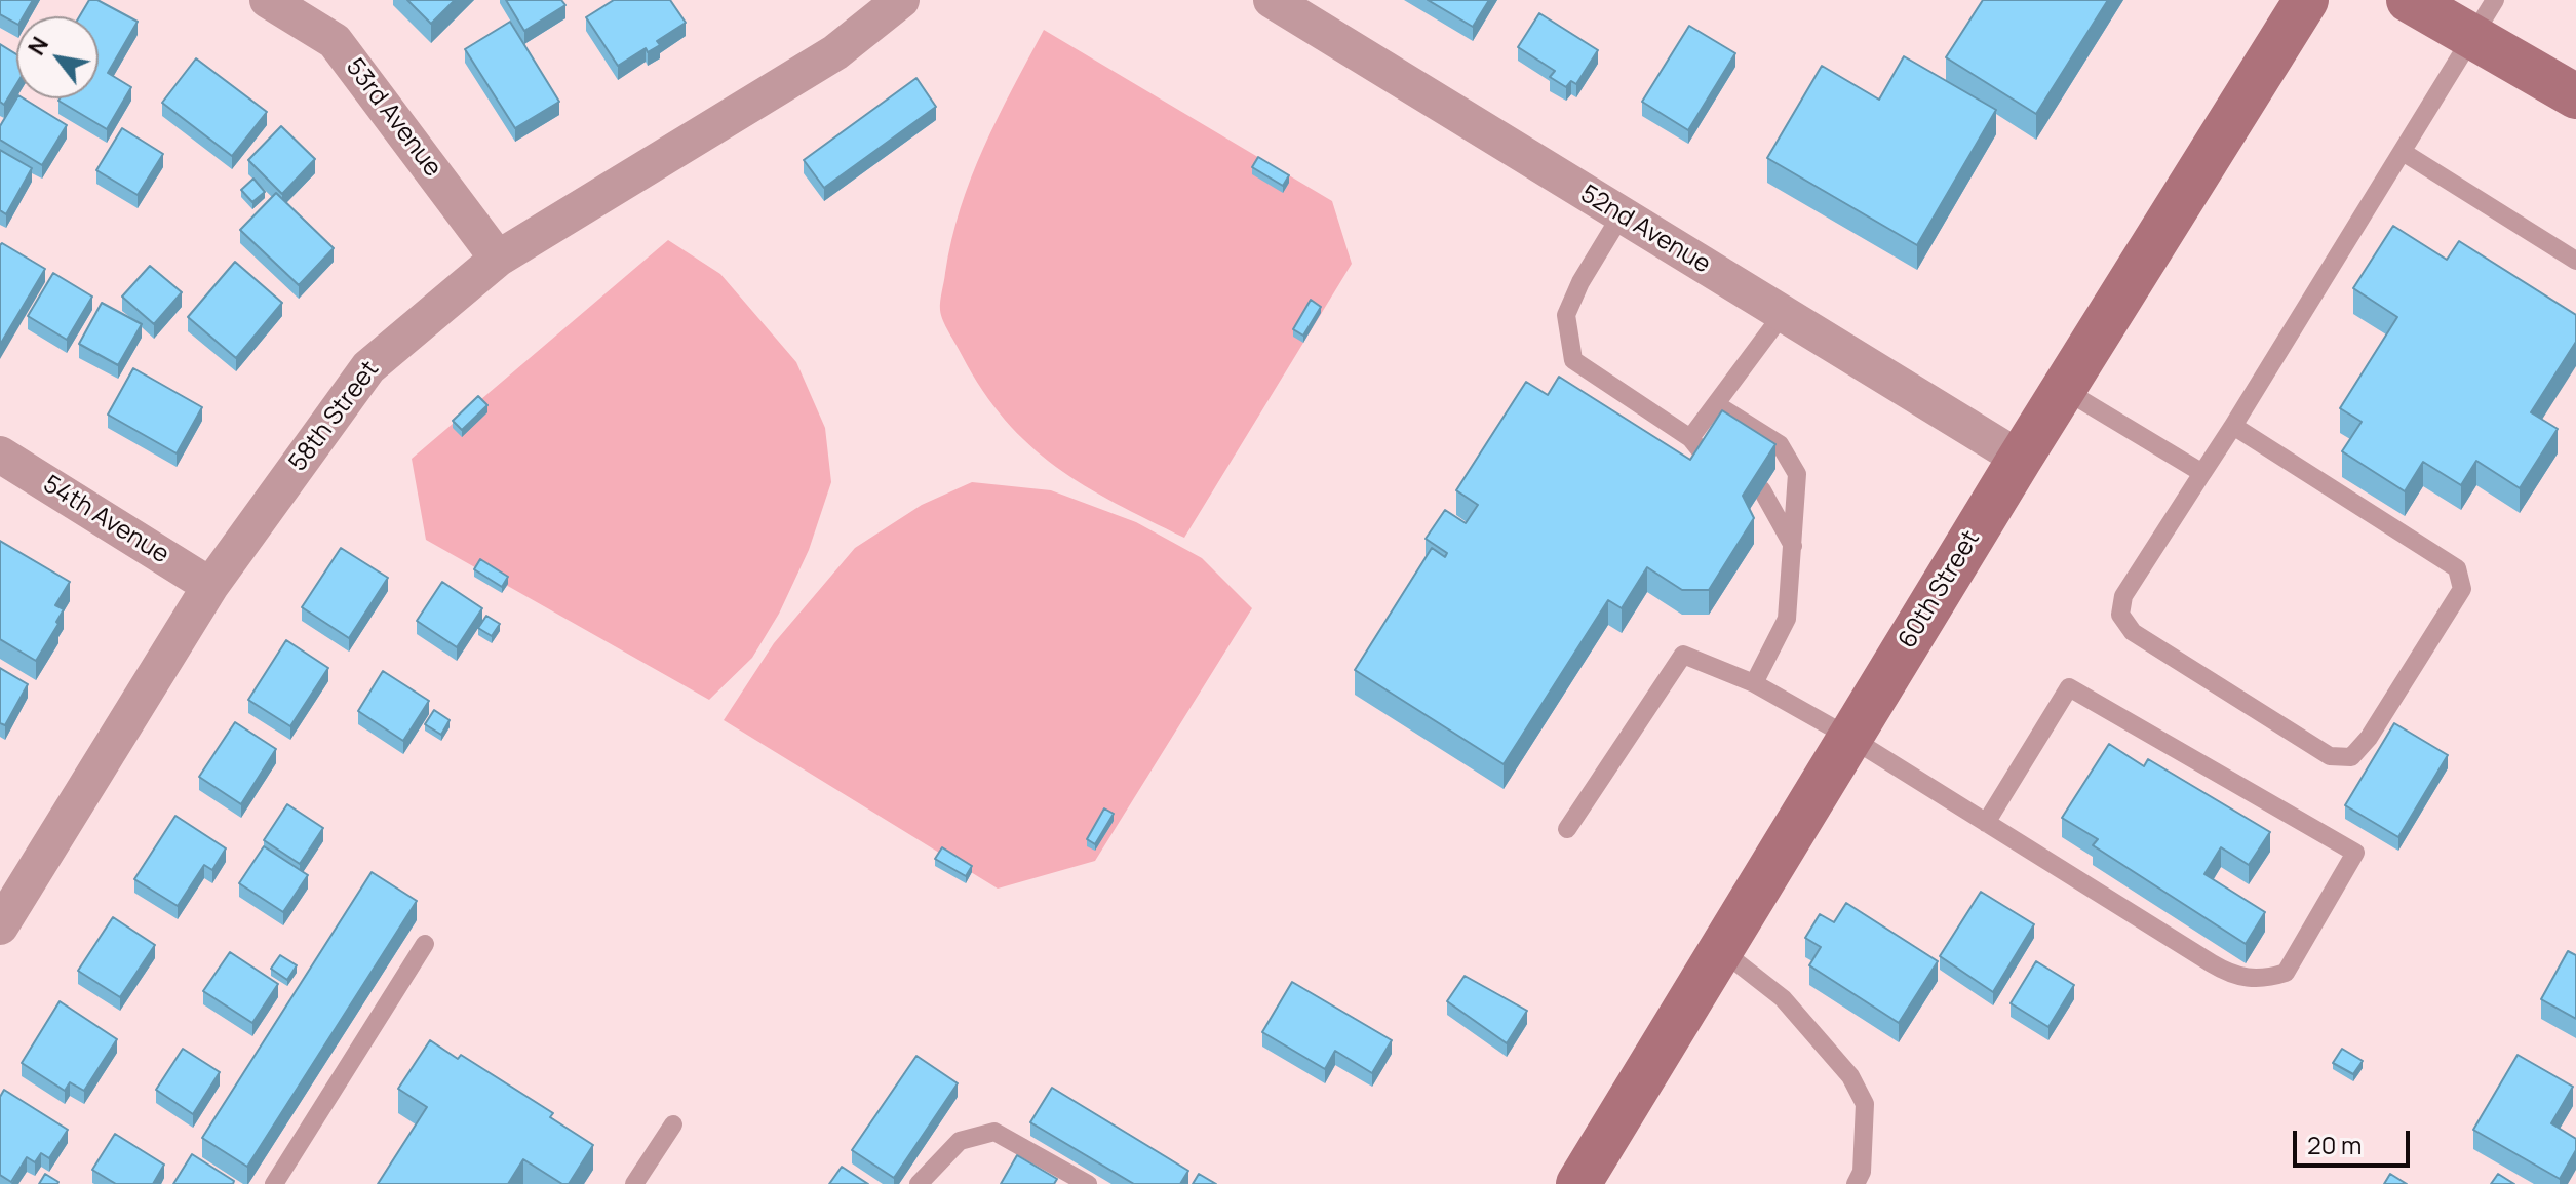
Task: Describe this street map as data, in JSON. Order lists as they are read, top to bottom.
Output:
{
  "streets": {
    "street": [
      "53rd Avenue",
      "52nd Avenue",
      "58th Street",
      "54th Avenue",
      "60th Street"
    ]
  },
  "crossings": [
    ["53rd Avenue", "58th Street"],
    ["52nd Avenue", "60th Street"],
    ["58th Street", "54th Avenue"]
  ],
  "scale_bar": "20 m",
  "north": "top left"
}
